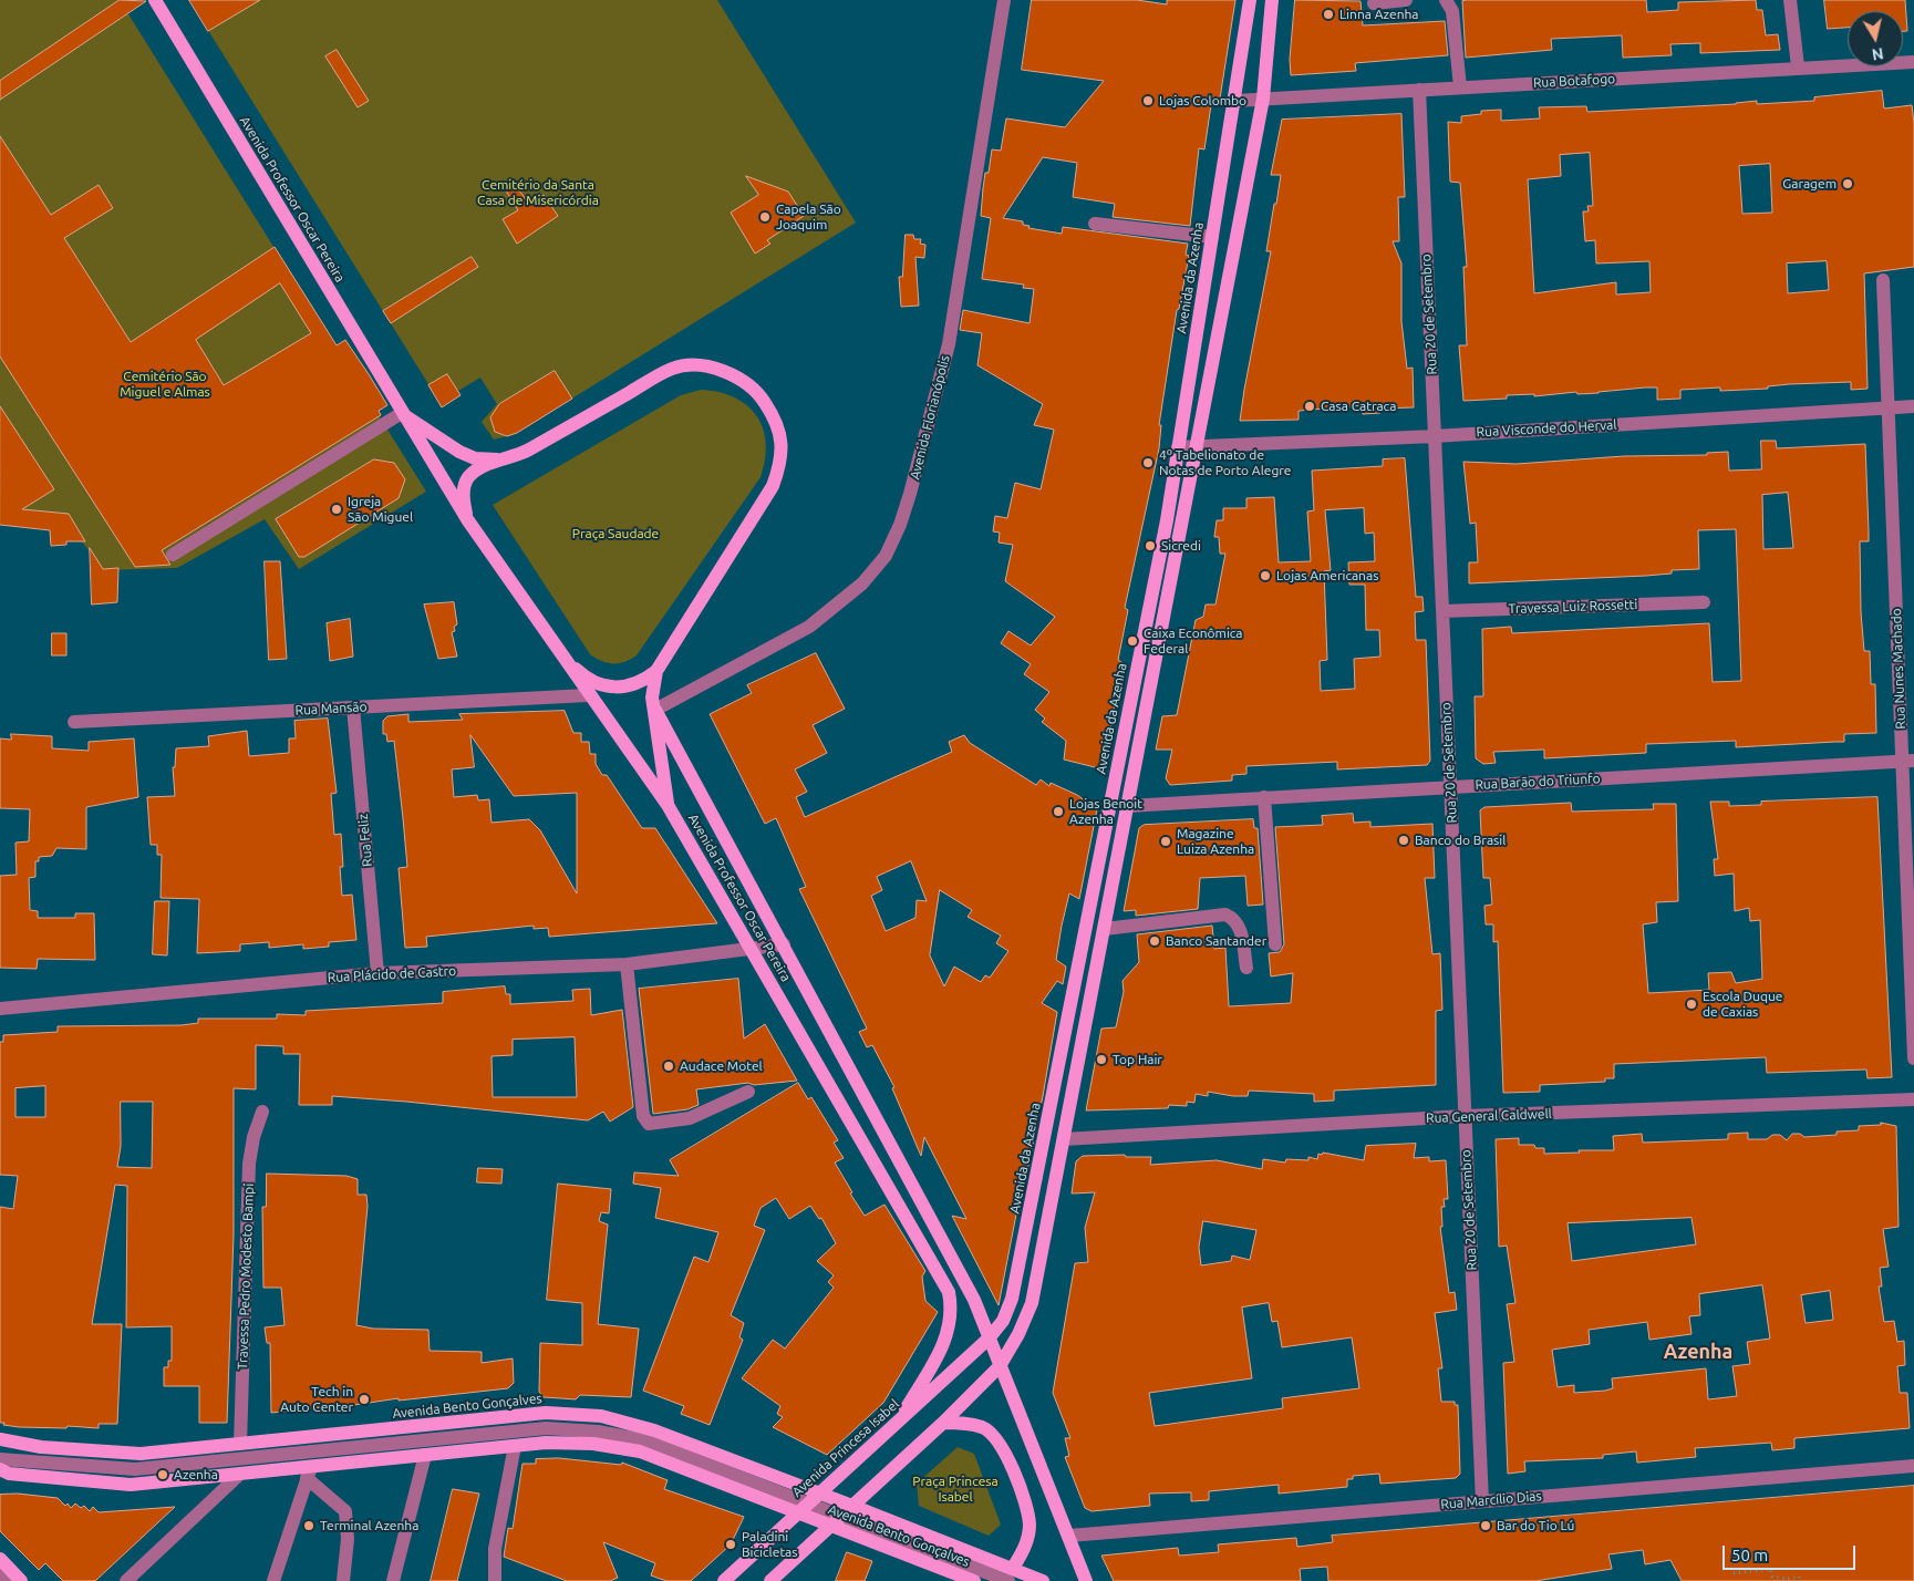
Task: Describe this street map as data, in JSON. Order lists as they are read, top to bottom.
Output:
{
  "streets": {
    "main road": [
      "Avenida Professor Oscar Pereira",
      "Avenida da Azenha",
      "Avenida Bento Gonçalves",
      "Avenida Princesa Isabel"
    ],
    "street": [
      "Rua Botafogo",
      "Rua 20 de Setembro",
      "Avenida Florianópolis",
      "Rua Visconde do Herval",
      "Travessa Luiz Rossetti",
      "Rua Nunes Machado",
      "Rua Mansão",
      "Rua Barão do Triunfo",
      "Rua Feliz",
      "Rua Plácido de Castro",
      "Rua General Caldwell",
      "Travessa Pedro Modesto Bampi",
      "Rua Marcílio Dias"
    ]
  },
  "crossings": [
    ["Rua Botafogo", "Avenida da Azenha"],
    ["Rua Botafogo", "Rua 20 de Setembro"],
    ["Avenida Professor Oscar Pereira", "Avenida da Azenha"],
    ["Avenida Professor Oscar Pereira", "Avenida Florianópolis"],
    ["Avenida Professor Oscar Pereira", "Rua Mansão"],
    ["Avenida Professor Oscar Pereira", "Rua Plácido de Castro"],
    ["Avenida Professor Oscar Pereira", "Avenida Princesa Isabel"],
    ["Avenida da Azenha", "Rua Visconde do Herval"],
    ["Avenida da Azenha", "Avenida Princesa Isabel"],
    ["Rua 20 de Setembro", "Rua Visconde do Herval"],
    ["Rua 20 de Setembro", "Travessa Luiz Rossetti"],
    ["Rua 20 de Setembro", "Rua Barão do Triunfo"],
    ["Rua 20 de Setembro", "Rua General Caldwell"],
    ["Rua 20 de Setembro", "Rua Marcílio Dias"],
    ["Rua Visconde do Herval", "Rua Nunes Machado"],
    ["Rua Nunes Machado", "Rua Barão do Triunfo"],
    ["Rua Mansão", "Rua Feliz"],
    ["Rua Feliz", "Rua Plácido de Castro"],
    ["Travessa Pedro Modesto Bampi", "Avenida Bento Gonçalves"],
    ["Avenida Bento Gonçalves", "Avenida Princesa Isabel"]
  ],
  "districts": ["Azenha"],
  "parks": [
    "Cemitério da Santa Casa de Misericórdia",
    "Cemitério São Miguel e Almas",
    "Praça Saudade",
    "Praça Princesa Isabel"
  ],
  "places": [
    "Linna Azenha",
    "Lojas Colombo",
    "Garagem",
    "Capela São Joaquim",
    "Casa Catraca",
    "4º Tabelionato de Notas de Porto Alegre",
    "Igreja São Miguel",
    "Sicredi",
    "Lojas Americanas",
    "Caixa Econômica Federal",
    "Lojas Benoit Azenha",
    "Banco do Brasil",
    "Magazine Luiza Azenha",
    "Banco Santander",
    "Escola Duque de Caxias",
    "Top Hair",
    "Audace Motel",
    "Tech in Auto Center",
    "Azenha",
    "Terminal Azenha",
    "Bar do Tio Lú",
    "Paladini Bicicletas"
  ],
  "scale_bar": "50 m",
  "north": "bottom"
}
